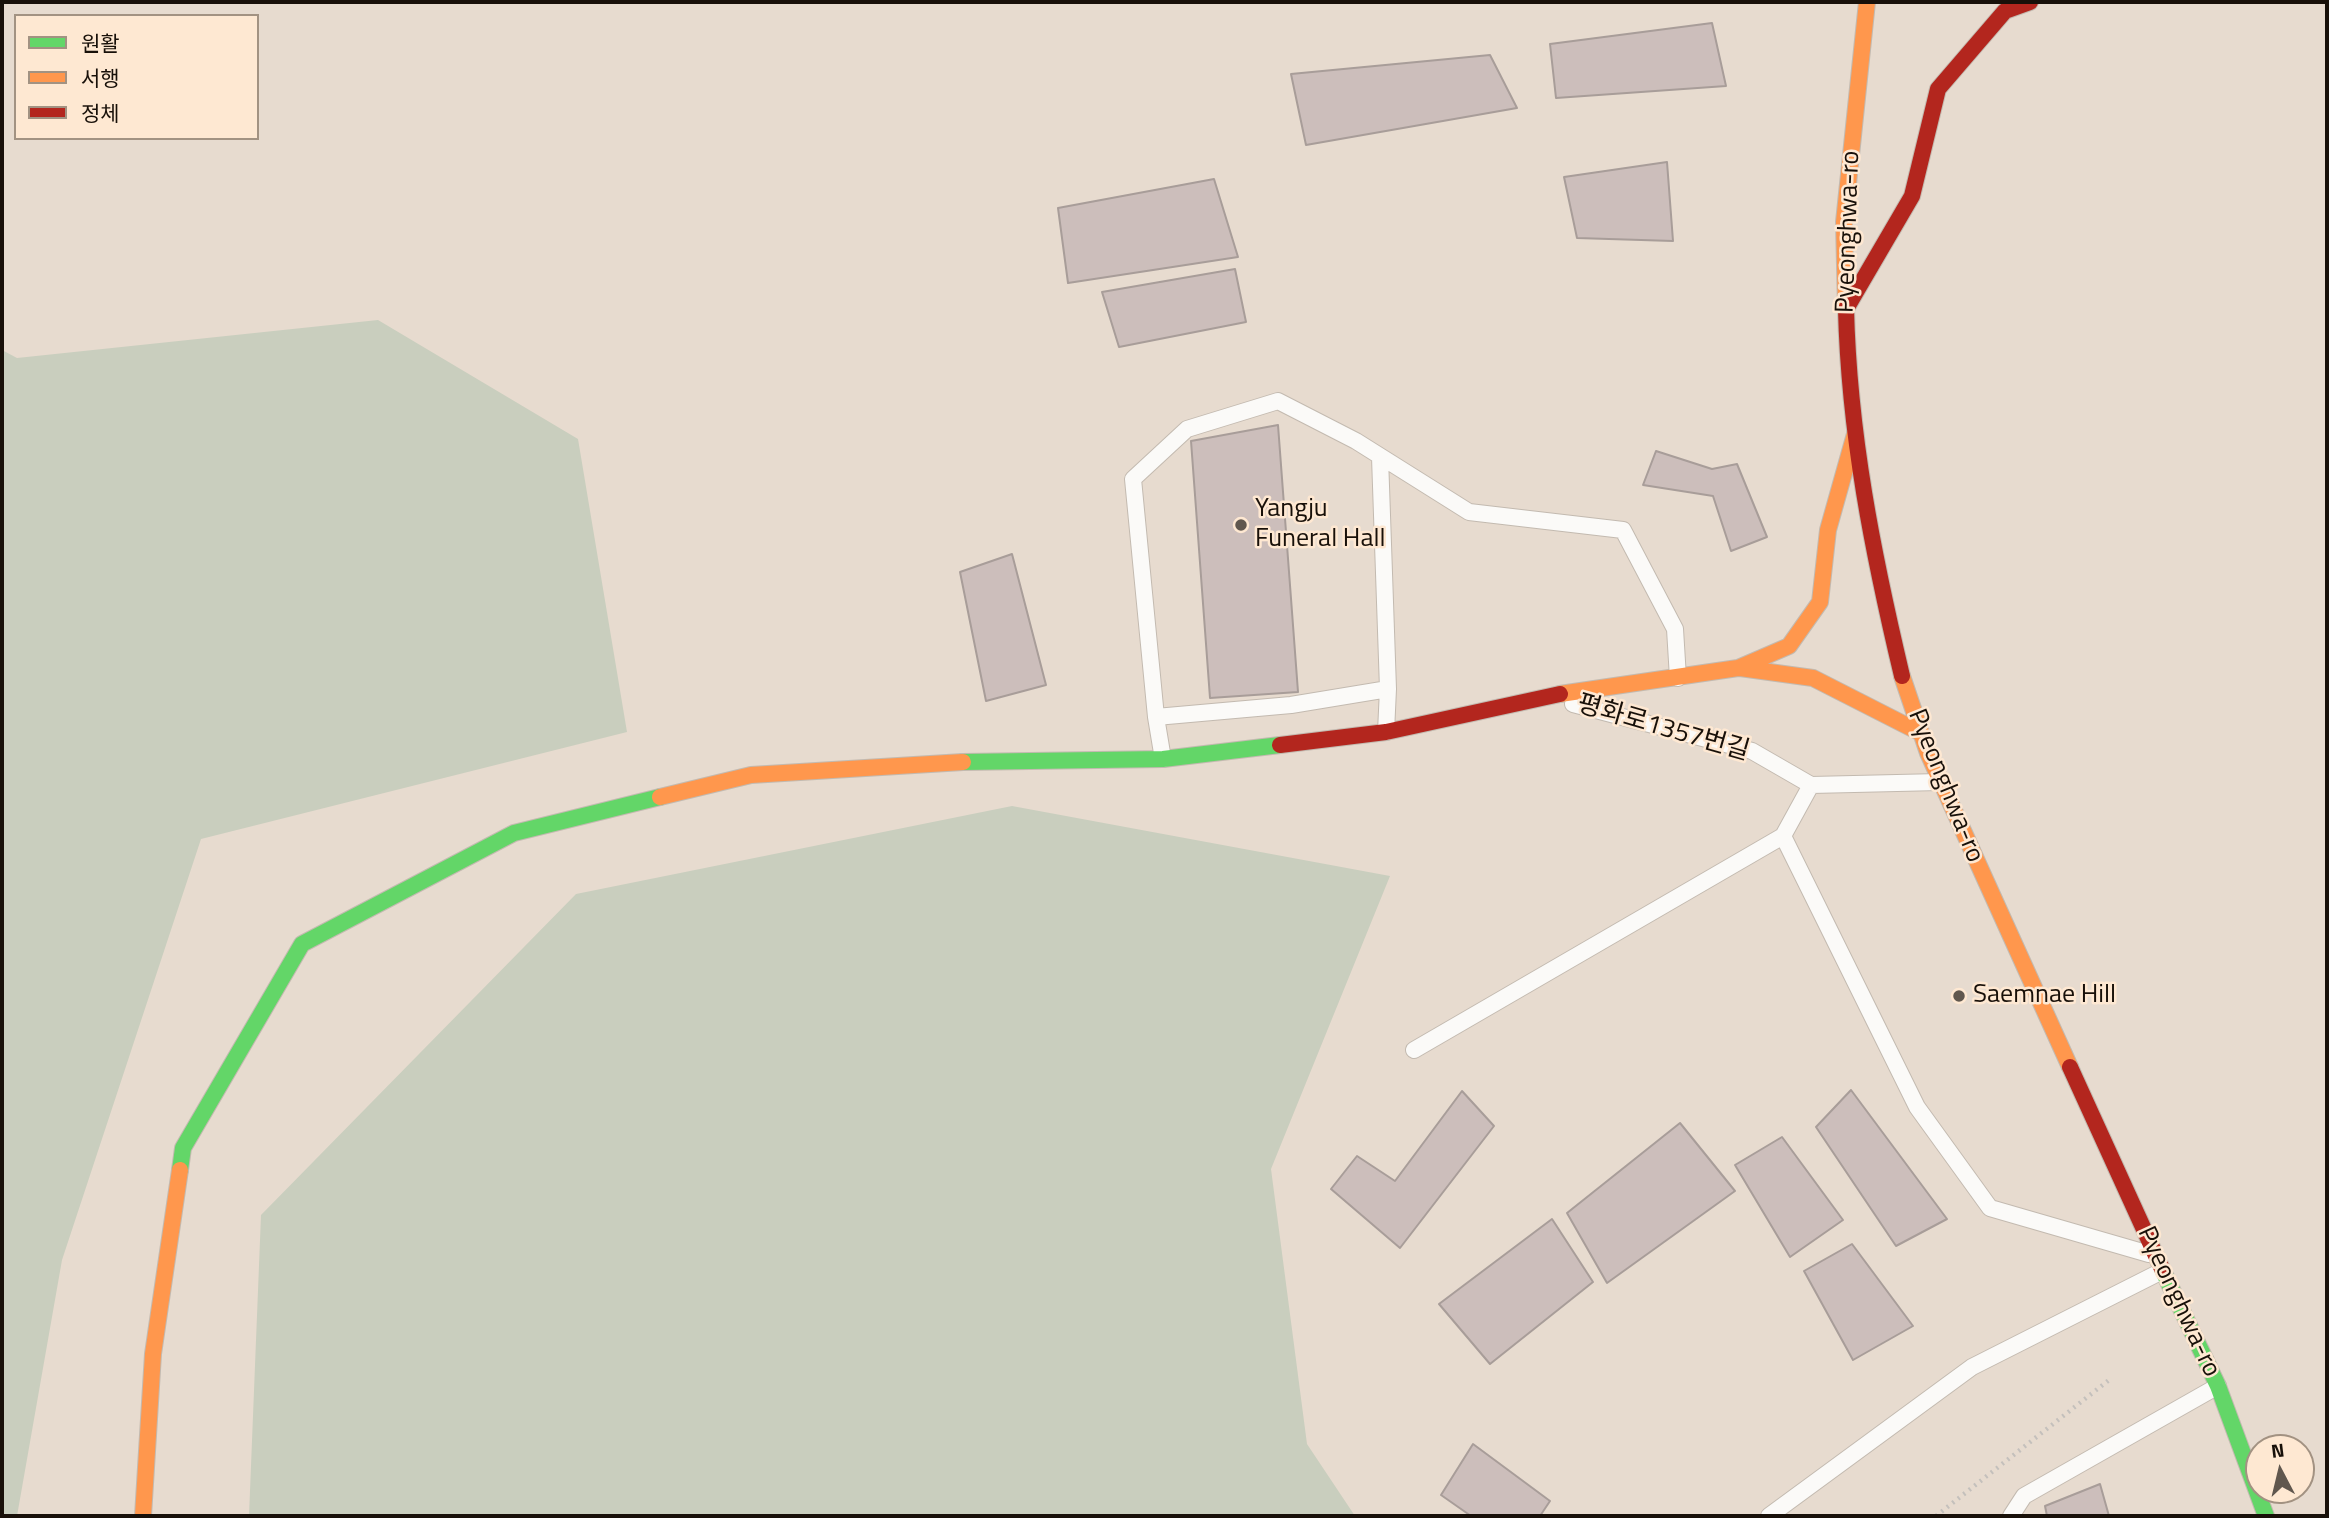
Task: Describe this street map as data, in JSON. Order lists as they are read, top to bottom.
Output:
{
  "streets": {
    "main road": ["Pyeonghwa-ro"],
    "lane": ["평화로1357번길"]
  },
  "places": ["Yangju Funeral Hall", "Saemnae Hill"],
  "legend": ["원활", "서행", "정체"],
  "north": "top"
}
